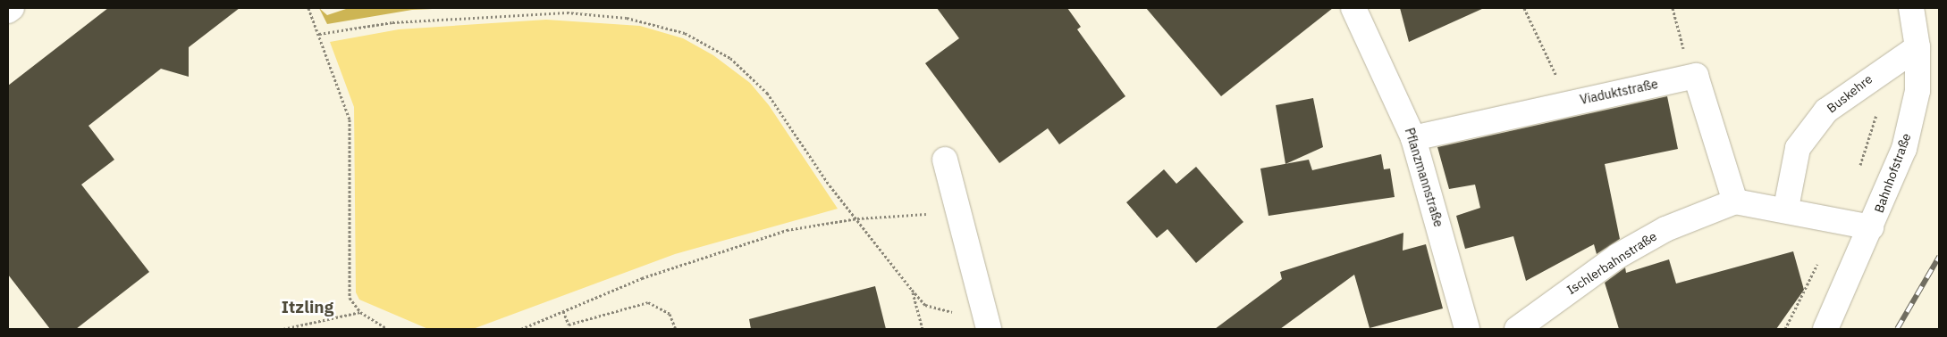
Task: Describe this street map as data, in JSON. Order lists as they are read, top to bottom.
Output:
{
  "streets": {
    "street": [
      "Viaduktstraße",
      "Buskehre",
      "Bahnhofstraße",
      "Pflanzmannstraße",
      "Ischlerbahnstraße"
    ]
  },
  "crossings": [
    ["Viaduktstraße", "Pflanzmannstraße"],
    ["Buskehre", "Bahnhofstraße"],
    ["Buskehre", "Ischlerbahnstraße"],
    ["Bahnhofstraße", "Ischlerbahnstraße"]
  ],
  "districts": ["Itzling"]
}
